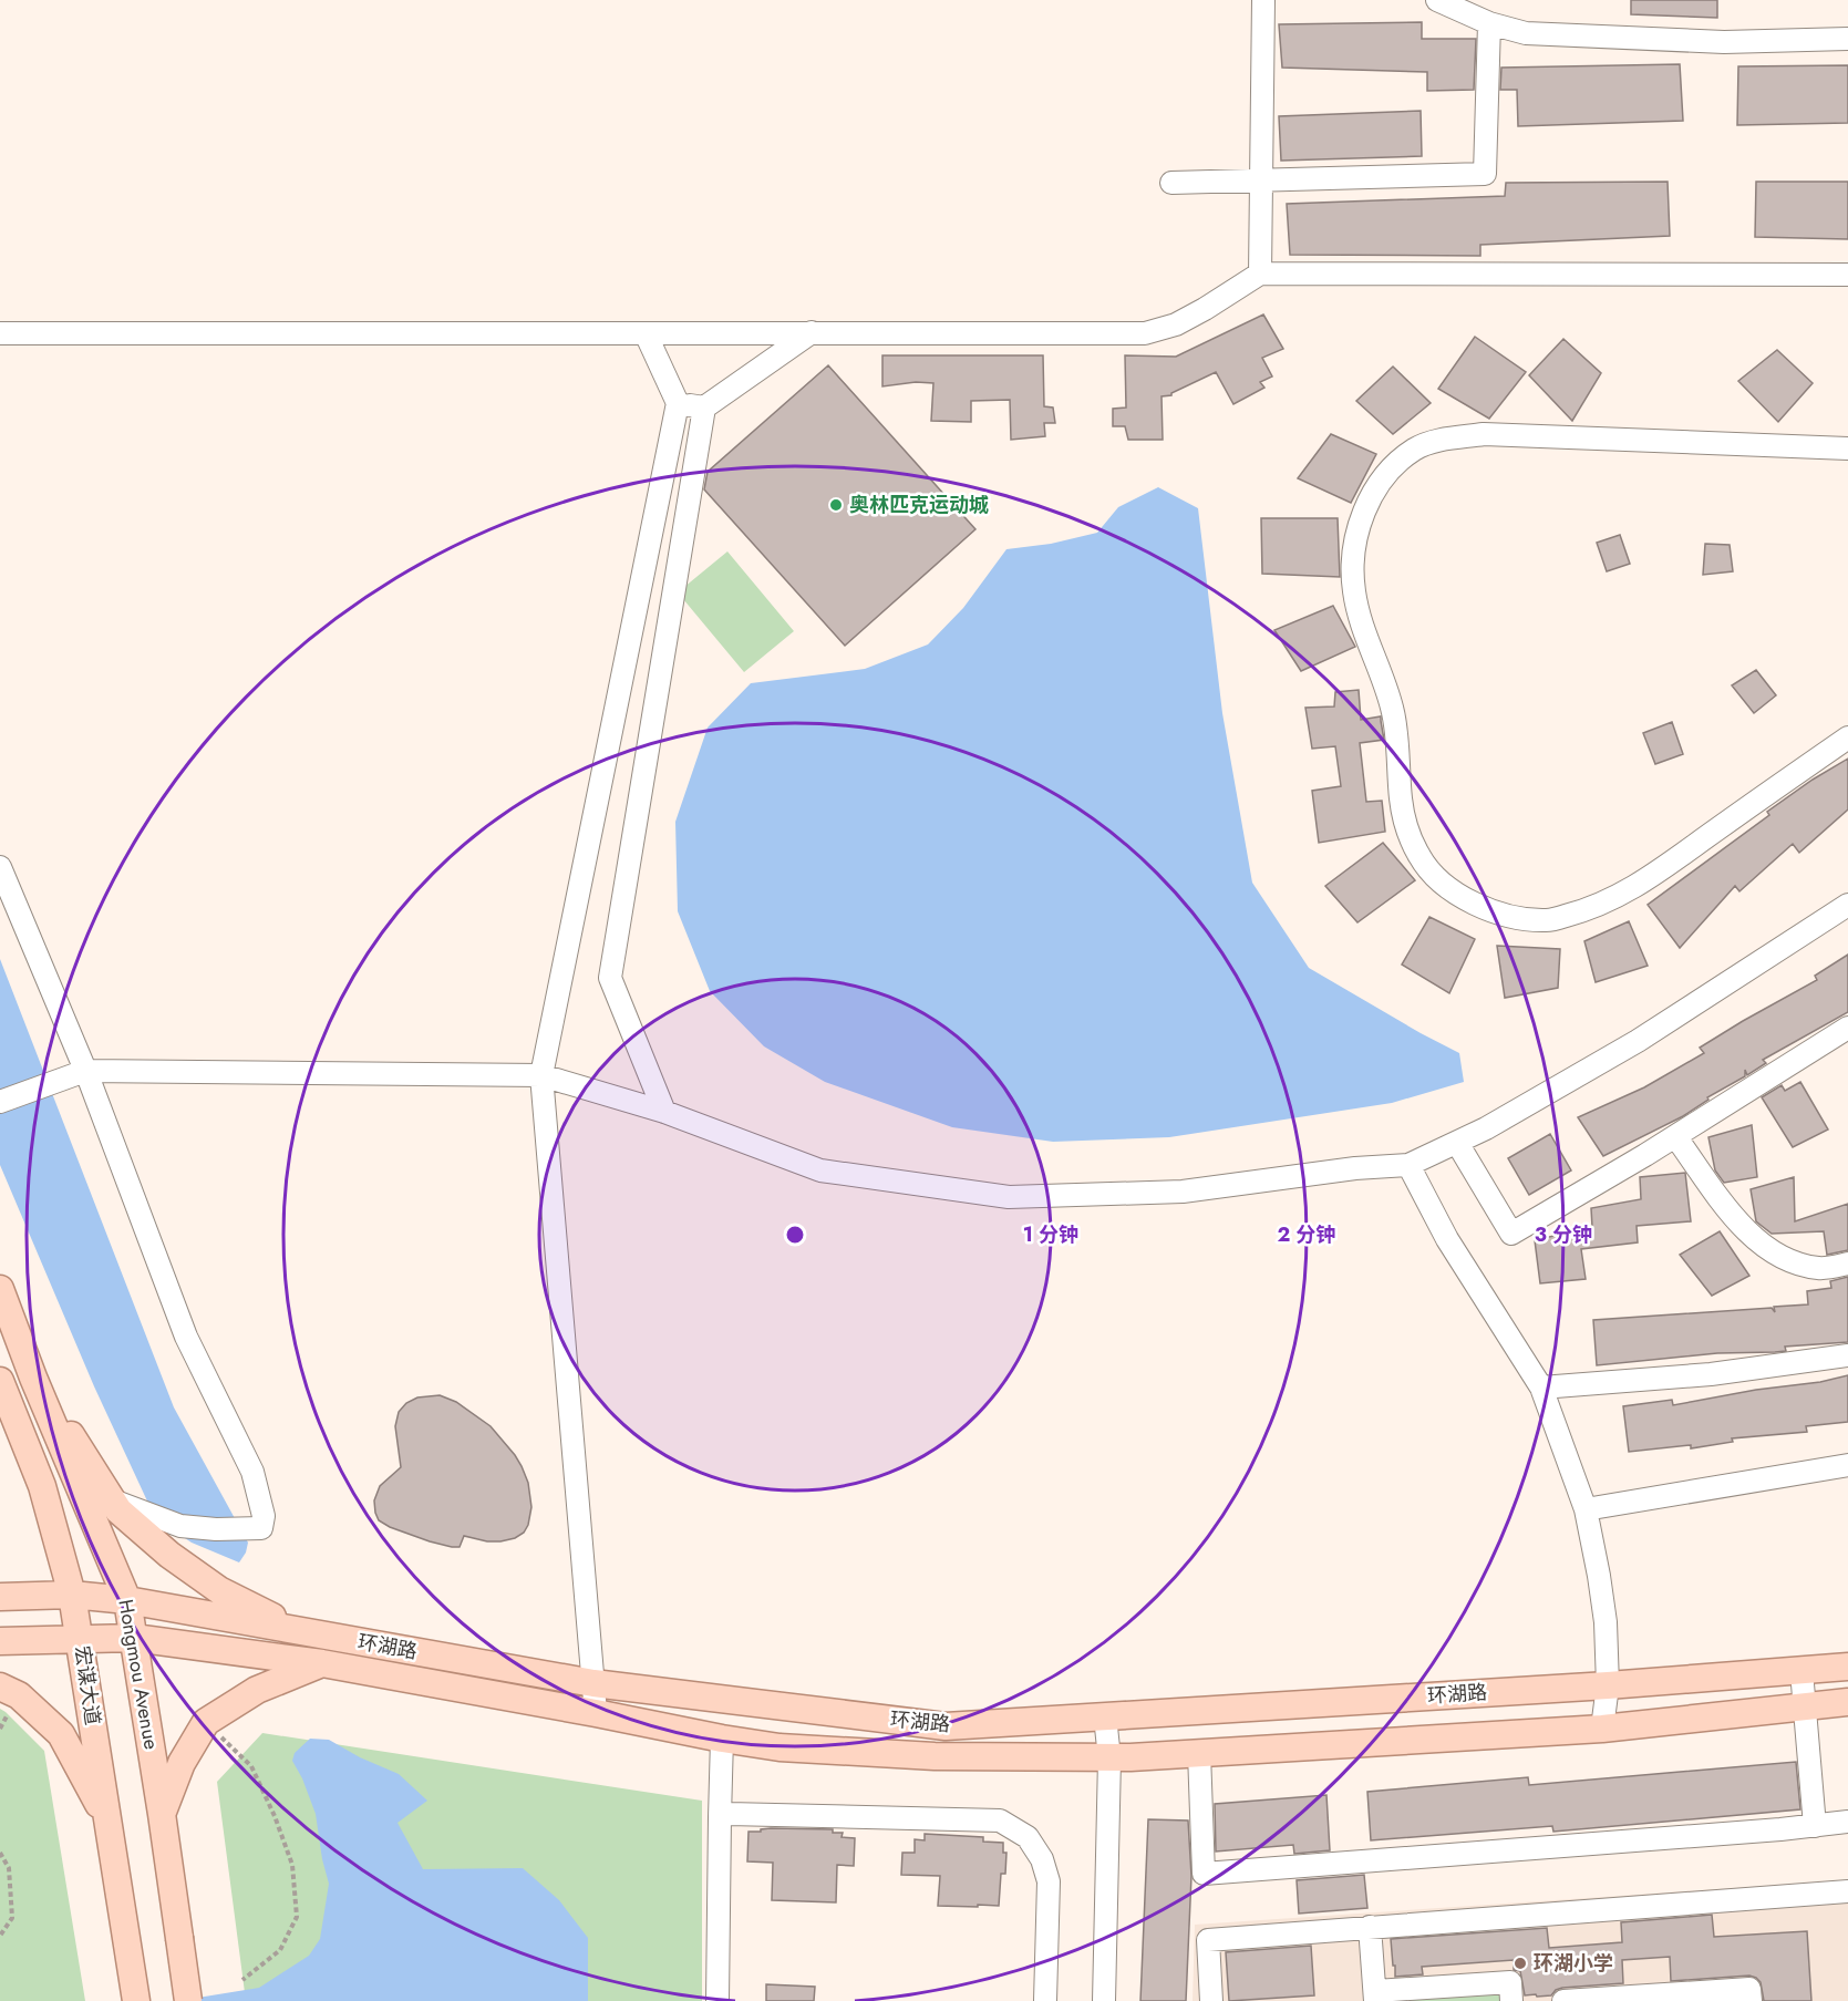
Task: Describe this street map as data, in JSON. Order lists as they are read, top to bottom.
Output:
{
  "streets": {
    "main road": ["环湖路", "Hongmou Avenue", "宏谋大道"]
  },
  "crossings": [
    ["环湖路", "Hongmou Avenue"],
    ["环湖路", "宏谋大道"]
  ],
  "places": ["奥林匹克运动城", "环湖小学"],
  "rings": ["1 分钟", "2 分钟", "3 分钟"]
}
